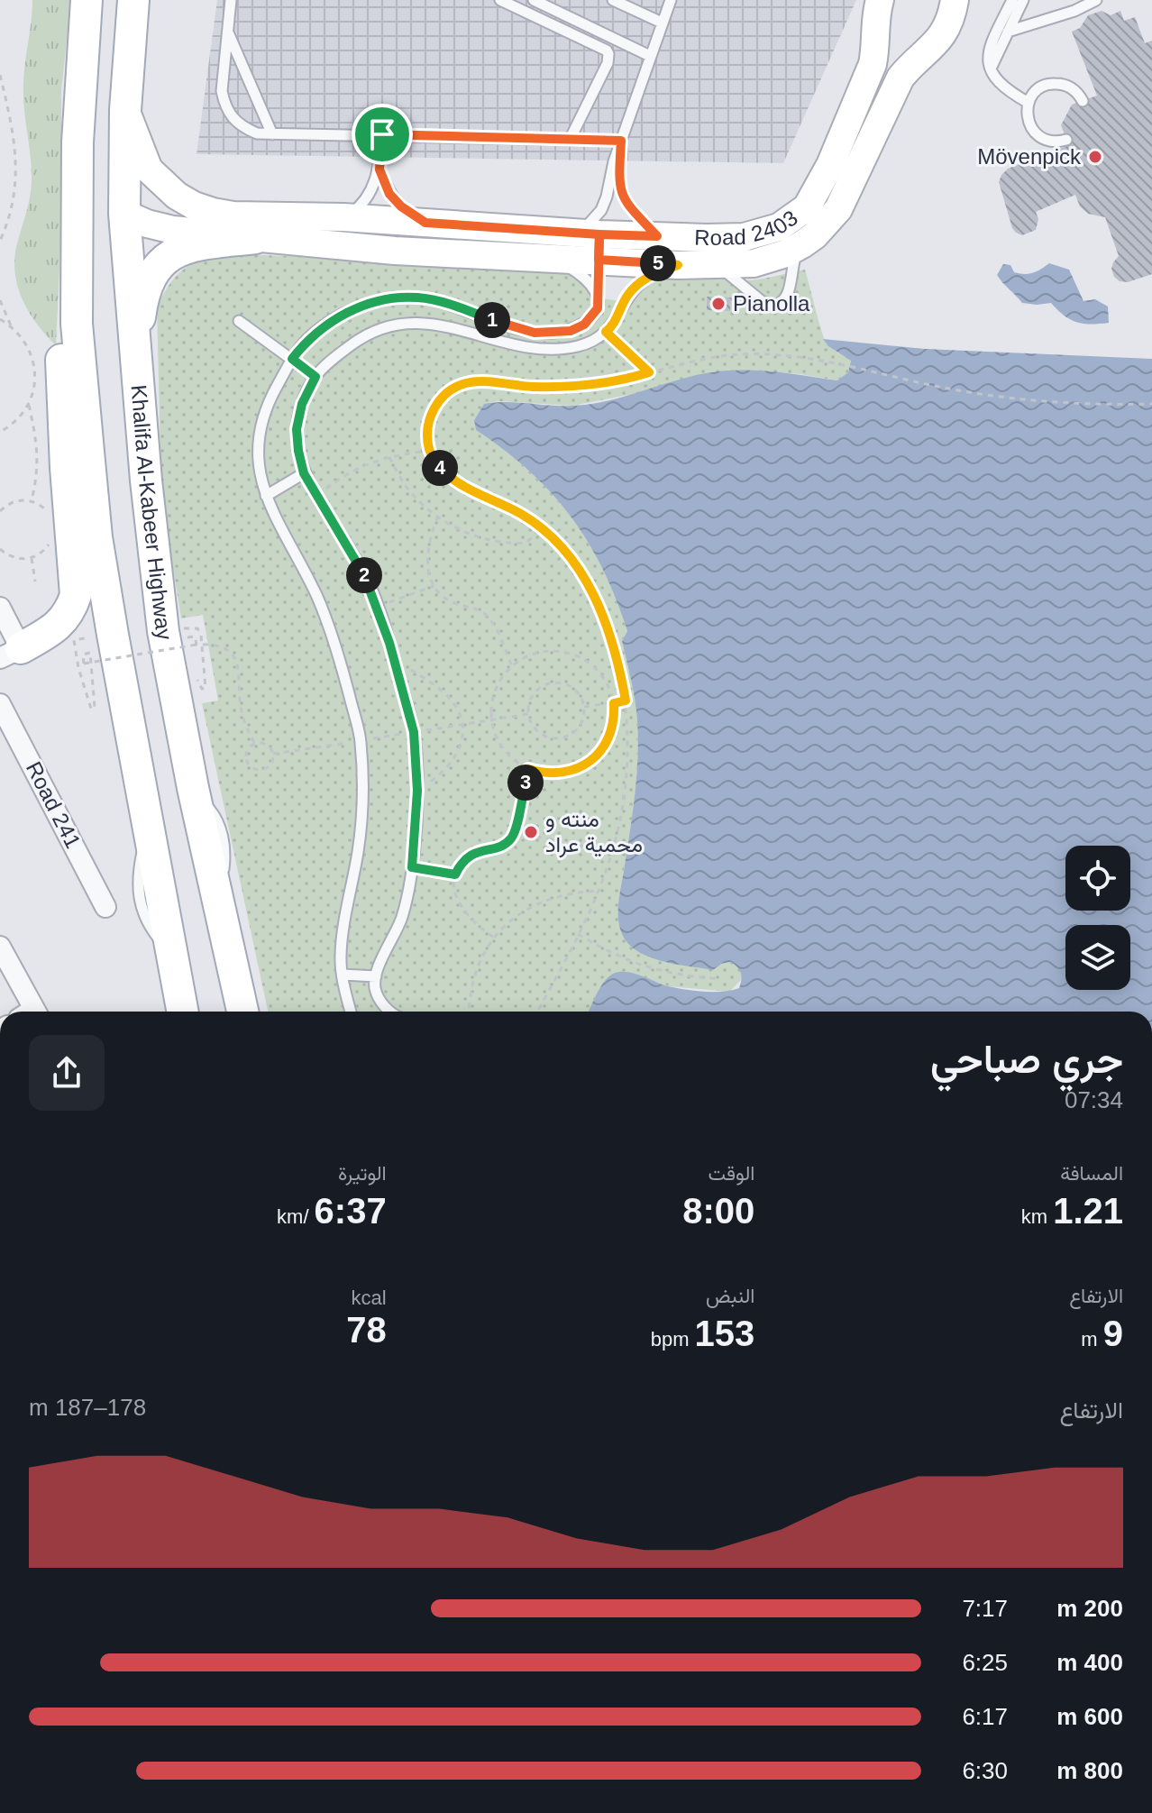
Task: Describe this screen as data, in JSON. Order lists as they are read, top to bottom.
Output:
{
  "streets": {
    "main road": ["Road 2403", "Khalifa Al-Kabeer Highway"],
    "street": ["Road 241"]
  },
  "crossings": [
    ["Road 2403", "Khalifa Al-Kabeer Highway"]
  ],
  "places": ["Mövenpick", "Pianolla", "منته و محمية عراد"],
  "page": {
    "pins": [
      "5",
      "1",
      "4",
      "2",
      "3"
    ],
    "heading": ["جري صباحي", "07:34"],
    "stats": [
      ["المسافة", "1.21 km"],
      ["الوقت", "8:00"],
      ["الوتيرة", "6:37 /km"],
      ["الارتفاع", "9 m"],
      ["النبض", "153 bpm"],
      ["kcal", "78"]
    ],
    "chart": ["الارتفاع", "178–187 m"],
    "list": [
      {
        "name": "200 m",
        "note": "7:17"
      },
      {
        "name": "400 m",
        "note": "6:25"
      },
      {
        "name": "600 m",
        "note": "6:17"
      },
      {
        "name": "800 m",
        "note": "6:30"
      }
    ]
  }
}
